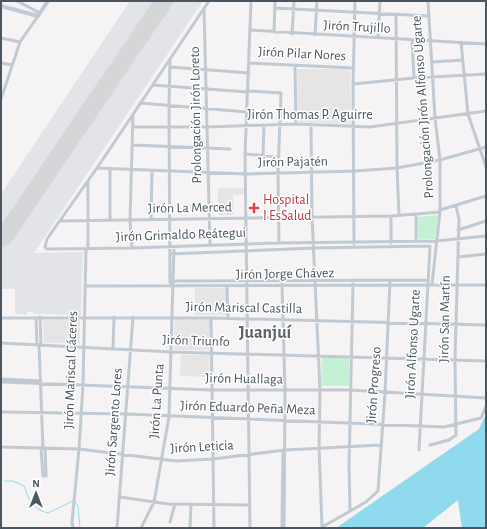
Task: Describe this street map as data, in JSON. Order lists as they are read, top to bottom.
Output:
{
  "streets": {
    "street": [
      "Jirón Trujillo",
      "Jirón Pilar Nores",
      "Prolongación Jirón Alfonso Ugarte",
      "Prolongación Jirón Loreto",
      "Jirón Thomas P. Aguirre",
      "Jirón Pajatén",
      "Jirón La Merced",
      "Jirón Grimaldo Reátegui",
      "Jirón Jorge Chávez",
      "Jirón Mariscal Castilla",
      "Jirón San Martín",
      "Jirón Triunfo",
      "Jirón Alfonso Ugarte",
      "Jirón Mariscal Cáceres",
      "Jirón Huallaga",
      "Jirón Progreso",
      "Jirón La Punta",
      "Jirón Eduardo Peña Meza",
      "Jirón Sargento Lores",
      "Jirón Leticia"
    ]
  },
  "crossings": [
    ["Jirón Trujillo", "Prolongación Jirón Alfonso Ugarte"],
    ["Prolongación Jirón Alfonso Ugarte", "Jirón Thomas P. Aguirre"],
    ["Prolongación Jirón Alfonso Ugarte", "Jirón Pajatén"],
    ["Prolongación Jirón Alfonso Ugarte", "Jirón La Merced"],
    ["Prolongación Jirón Alfonso Ugarte", "Jirón Grimaldo Reátegui"],
    ["Prolongación Jirón Alfonso Ugarte", "Jirón Jorge Chávez"],
    ["Prolongación Jirón Loreto", "Jirón Thomas P. Aguirre"],
    ["Prolongación Jirón Loreto", "Jirón Pajatén"],
    ["Prolongación Jirón Loreto", "Jirón La Merced"],
    ["Prolongación Jirón Loreto", "Jirón Grimaldo Reátegui"],
    ["Jirón La Merced", "Jirón Grimaldo Reátegui"],
    ["Jirón La Merced", "Jirón San Martín"],
    ["Jirón La Merced", "Jirón Mariscal Cáceres"],
    ["Jirón Grimaldo Reátegui", "Jirón San Martín"],
    ["Jirón Grimaldo Reátegui", "Jirón Alfonso Ugarte"],
    ["Jirón Grimaldo Reátegui", "Jirón Mariscal Cáceres"],
    ["Jirón Grimaldo Reátegui", "Jirón La Punta"],
    ["Jirón Jorge Chávez", "Jirón San Martín"],
    ["Jirón Jorge Chávez", "Jirón Alfonso Ugarte"],
    ["Jirón Jorge Chávez", "Jirón Mariscal Cáceres"],
    ["Jirón Jorge Chávez", "Jirón Progreso"],
    ["Jirón Jorge Chávez", "Jirón La Punta"],
    ["Jirón Mariscal Castilla", "Jirón San Martín"],
    ["Jirón Mariscal Castilla", "Jirón Alfonso Ugarte"],
    ["Jirón Mariscal Castilla", "Jirón Mariscal Cáceres"],
    ["Jirón Mariscal Castilla", "Jirón Progreso"],
    ["Jirón Mariscal Castilla", "Jirón La Punta"],
    ["Jirón Mariscal Castilla", "Jirón Sargento Lores"],
    ["Jirón San Martín", "Jirón Triunfo"],
    ["Jirón San Martín", "Jirón Huallaga"],
    ["Jirón San Martín", "Jirón Eduardo Peña Meza"],
    ["Jirón Triunfo", "Jirón Alfonso Ugarte"],
    ["Jirón Triunfo", "Jirón Mariscal Cáceres"],
    ["Jirón Triunfo", "Jirón Progreso"],
    ["Jirón Triunfo", "Jirón La Punta"],
    ["Jirón Triunfo", "Jirón Sargento Lores"],
    ["Jirón Alfonso Ugarte", "Jirón Huallaga"],
    ["Jirón Alfonso Ugarte", "Jirón Eduardo Peña Meza"],
    ["Jirón Mariscal Cáceres", "Jirón Huallaga"],
    ["Jirón Mariscal Cáceres", "Jirón Eduardo Peña Meza"],
    ["Jirón Mariscal Cáceres", "Jirón Leticia"],
    ["Jirón Huallaga", "Jirón Progreso"],
    ["Jirón Huallaga", "Jirón La Punta"],
    ["Jirón Huallaga", "Jirón Sargento Lores"],
    ["Jirón Progreso", "Jirón Eduardo Peña Meza"],
    ["Jirón Progreso", "Jirón Leticia"],
    ["Jirón La Punta", "Jirón Eduardo Peña Meza"],
    ["Jirón La Punta", "Jirón Leticia"],
    ["Jirón Eduardo Peña Meza", "Jirón Sargento Lores"],
    ["Jirón Sargento Lores", "Jirón Leticia"]
  ],
  "districts": ["Juanjuí"],
  "places": {
    "health": ["Hospital I EsSalud"]
  },
  "north": "top"
}
